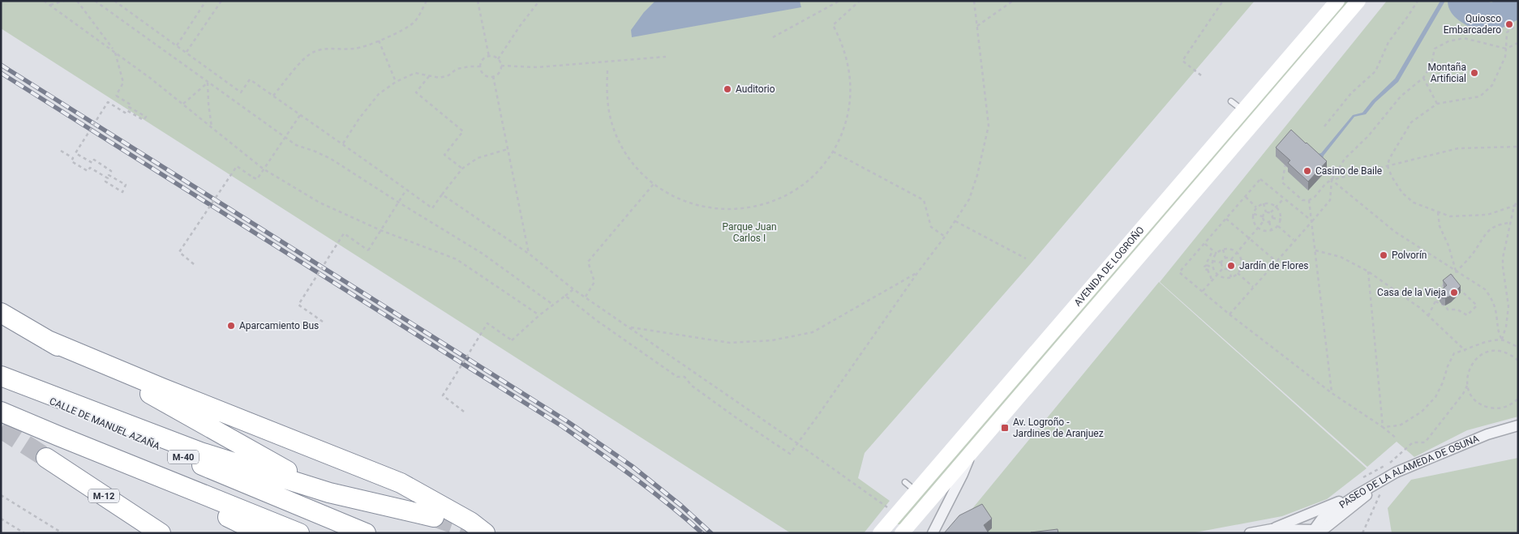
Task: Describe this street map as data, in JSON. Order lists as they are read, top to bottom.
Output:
{
  "streets": {
    "highway": ["CALLE DE MANUEL AZAÑA", "M-40", "M-12"],
    "main road": ["AVENIDA DE LOGROÑO"],
    "street": ["PASEO DE LA ALAMEDA DE OSUNA"]
  },
  "parks": ["Parque Juan Carlos I"],
  "places": {
    "other": [
      "Quiosco Embarcadero",
      "Montaña Artificial",
      "Auditorio",
      "Casino de Baile",
      "Polvorín",
      "Jardín de Flores",
      "Casa de la Vieja",
      "Aparcamiento Bus"
    ],
    "transit": ["Av. Logroño - Jardines de Aranjuez"]
  }
}
